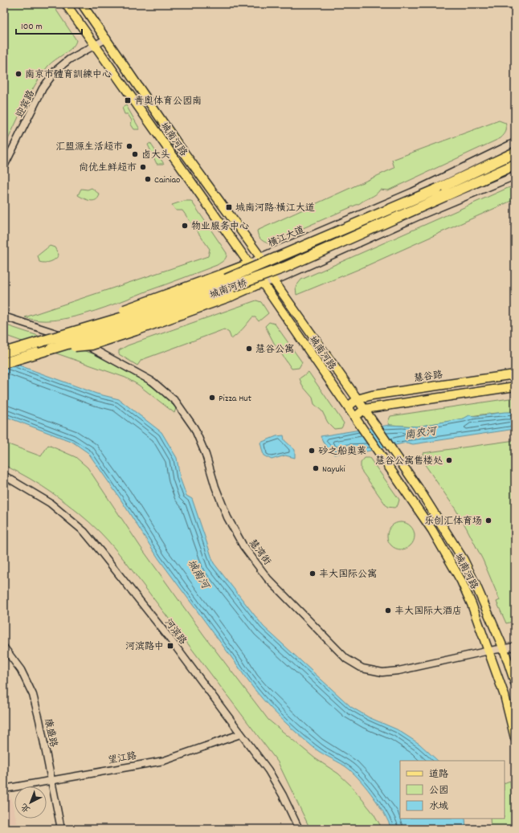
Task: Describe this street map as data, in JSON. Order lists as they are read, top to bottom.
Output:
{
  "streets": {
    "highway": ["城南河桥"],
    "main road": ["城南河路", "慧谷路"],
    "street": [
      "迎宾路",
      "横江大道",
      "慧湾街",
      "河滨路",
      "康盛路",
      "望江路"
    ]
  },
  "crossings": [
    ["迎宾路", "城南河路"],
    ["城南河路", "横江大道"],
    ["城南河路", "慧谷路"],
    ["城南河路", "慧湾街"],
    ["横江大道", "慧湾街"],
    ["河滨路", "望江路"],
    ["康盛路", "望江路"]
  ],
  "water": ["南农河", "城南河"],
  "places": {
    "other": [
      "南京市體育訓練中心",
      "汇盟源生活超市",
      "卤大头",
      "尚优生鲜超市",
      "Cainiao",
      "物业服务中心",
      "慧谷公寓",
      "Pizza Hut",
      "砂之船奥莱",
      "慧谷公寓售楼处",
      "Nayuki",
      "乐创汇体育场",
      "丰大国际公寓",
      "丰大国际大酒店"
    ],
    "transit": ["青奥体育公园南", "城南河路·横江大道", "河滨路中"]
  },
  "legend": ["道路", "公园", "水域"],
  "scale_bar": "100 m",
  "north": "bottom left"
}
